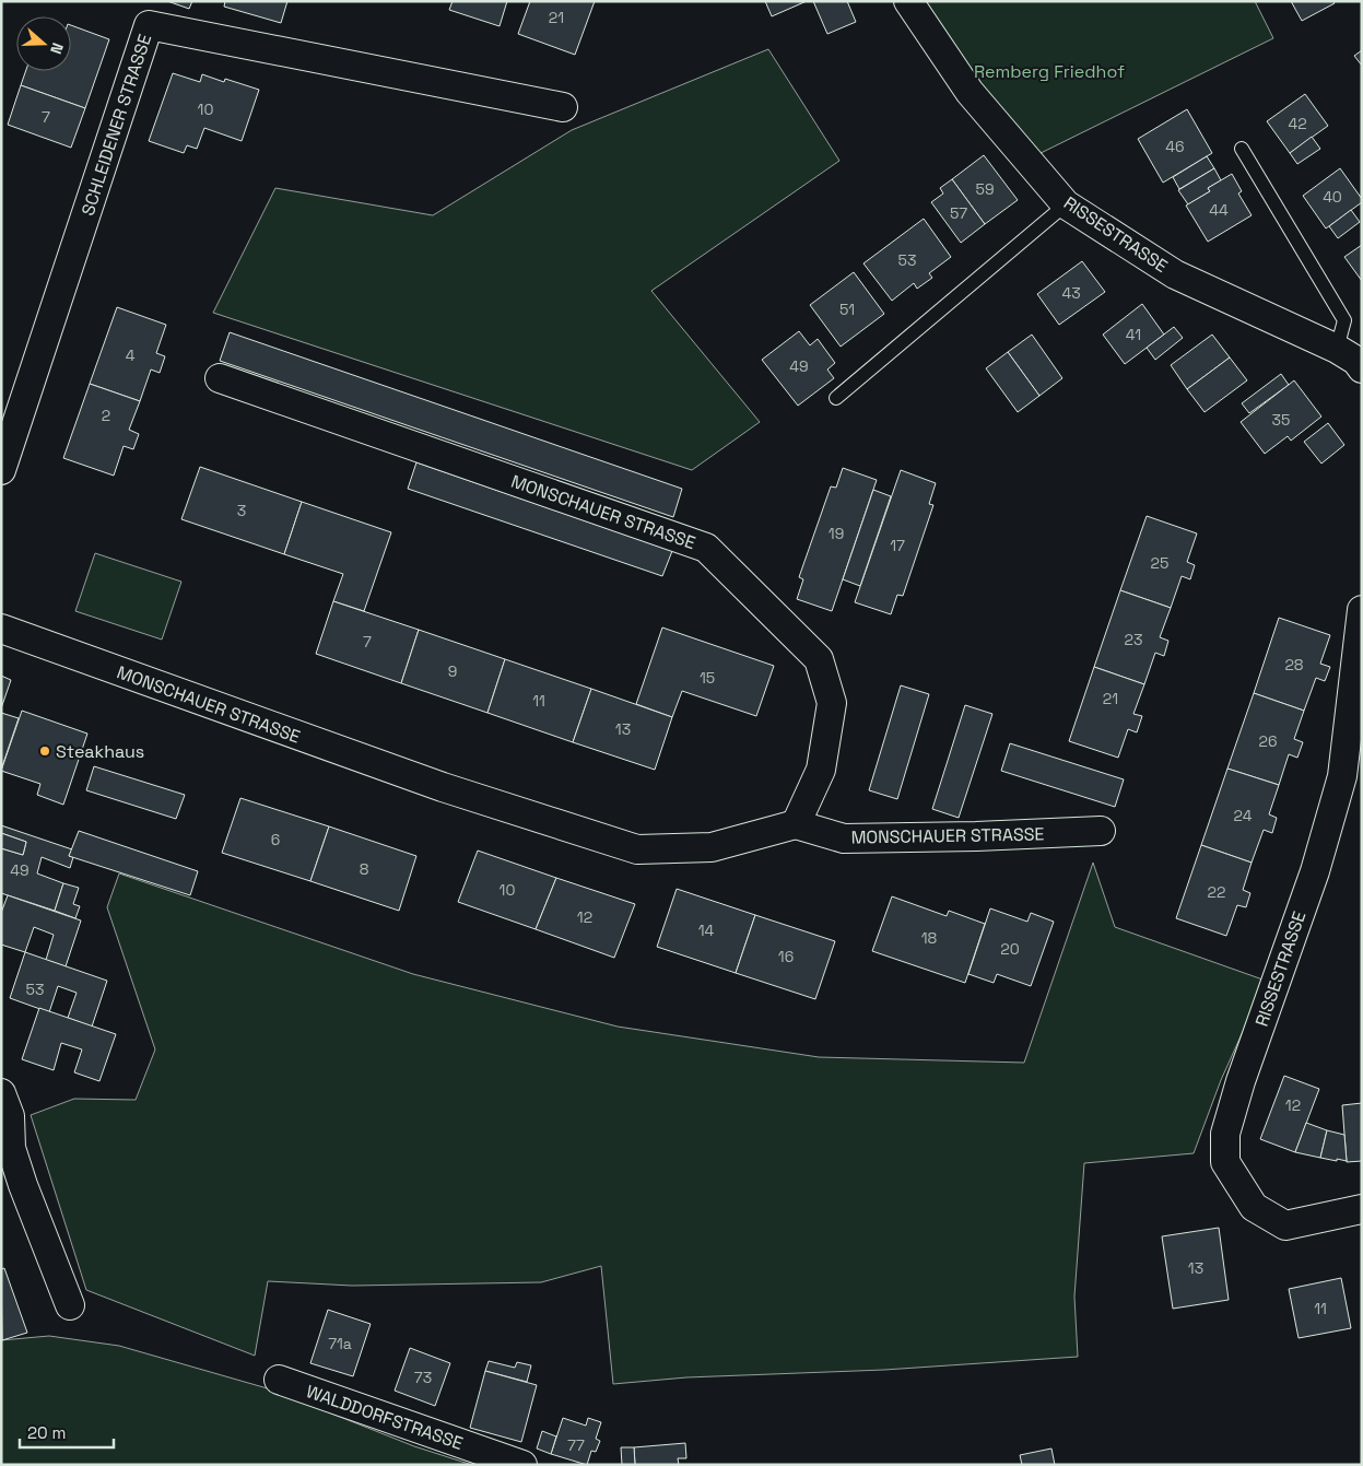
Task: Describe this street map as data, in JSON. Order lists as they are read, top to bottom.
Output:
{
  "streets": {
    "street": [
      "SCHLEIDENER STRASSE",
      "RISSESTRASSE",
      "MONSCHAUER STRASSE",
      "WALDDORFSTRASSE"
    ]
  },
  "parks": ["Remberg Friedhof"],
  "places": ["Steakhaus"],
  "house_numbers": [
    "21",
    "10",
    "7",
    "42",
    "46",
    "59",
    "40",
    "44",
    "57",
    "53",
    "43",
    "51",
    "41",
    "4",
    "49",
    "2",
    "35",
    "3",
    "19",
    "17",
    "25",
    "23",
    "7",
    "28",
    "9",
    "15",
    "21",
    "11",
    "13",
    "26",
    "24",
    "6",
    "8",
    "49",
    "10",
    "22",
    "12",
    "14",
    "18",
    "20",
    "16",
    "53",
    "12",
    "13",
    "11",
    "71a",
    "73",
    "77"
  ],
  "scale_bar": "20 m",
  "north": "right"
}
